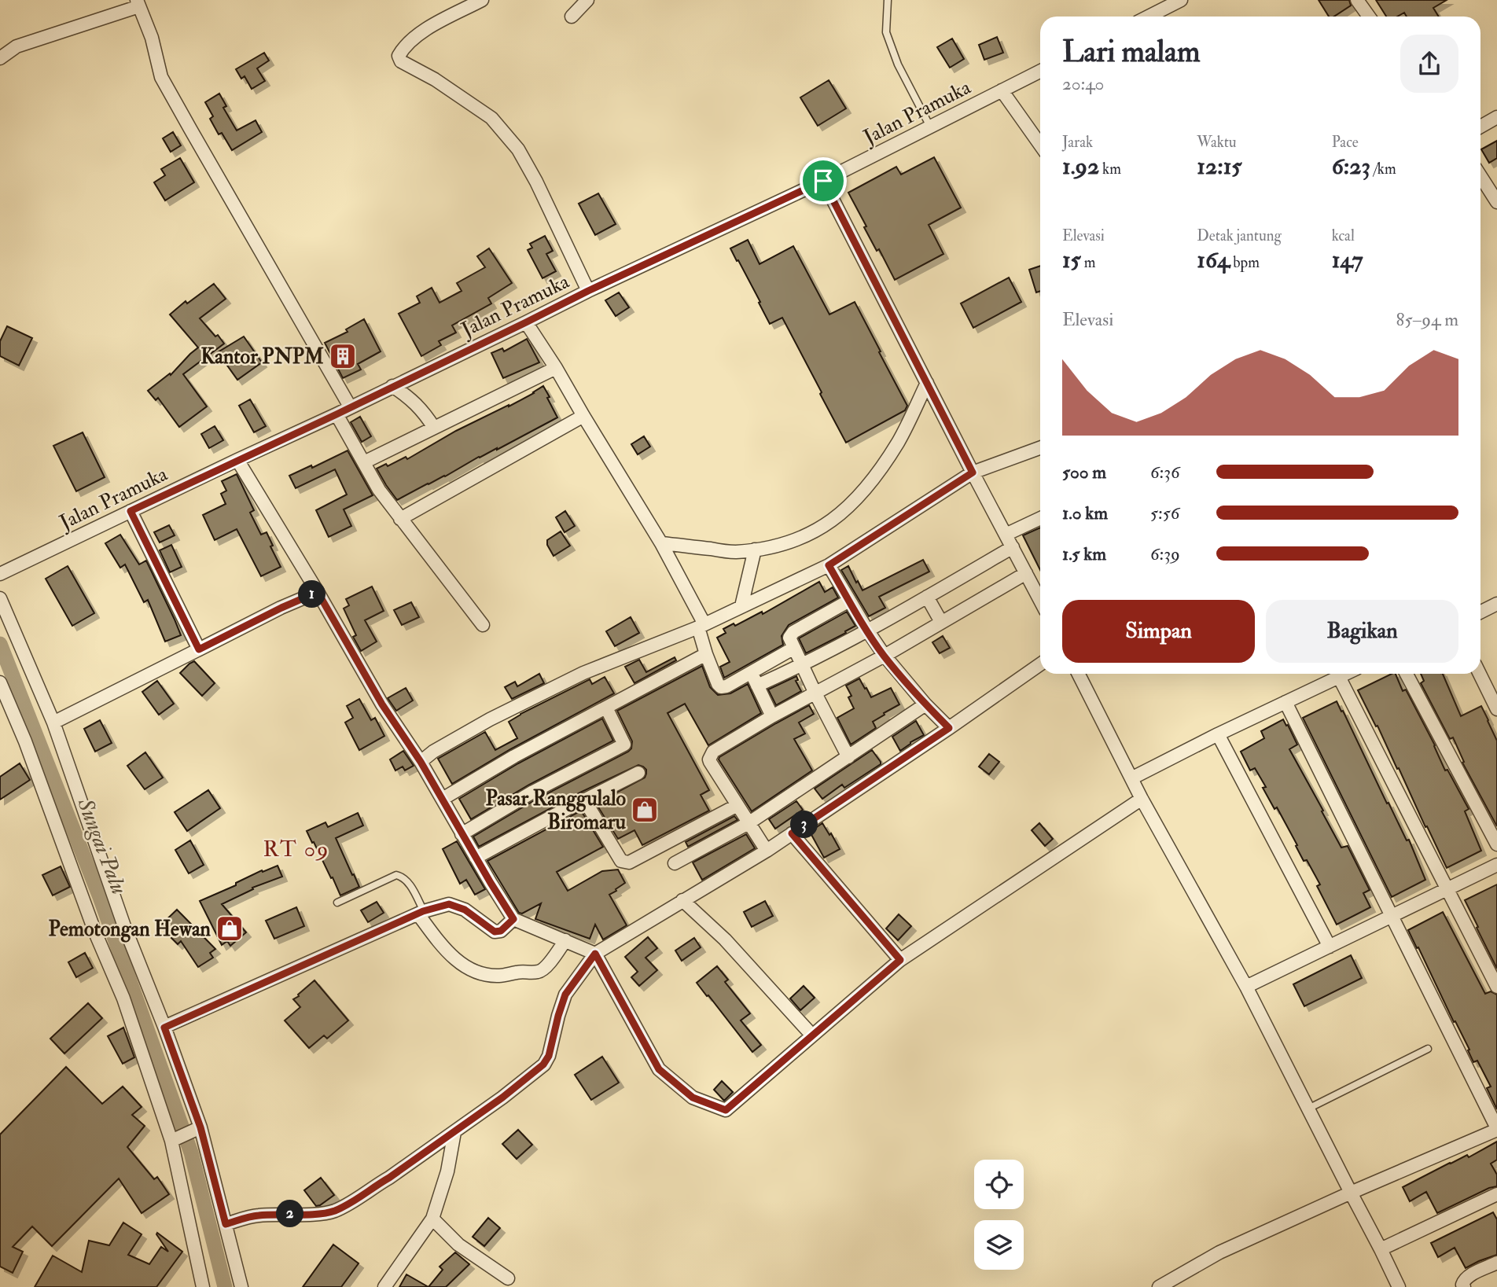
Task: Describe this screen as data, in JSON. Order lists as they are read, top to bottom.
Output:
{
  "streets": {
    "street": ["Jalan Pramuka"]
  },
  "districts": ["RT 09"],
  "water": ["Sungai Palu"],
  "places": {
    "building": ["Kantor PNPM"],
    "shop": ["Pasar Ranggulalo Biromaru", "Pemotongan Hewan"]
  },
  "page": {
    "heading": ["Lari malam", "20:40"],
    "stats": [
      ["Jarak", "1.92 km"],
      ["Waktu", "12:15"],
      ["Pace", "6:23 /km"],
      ["Elevasi", "15 m"],
      ["Detak jantung", "164 bpm"],
      ["kcal", "147"]
    ],
    "chart": ["Elevasi", "85–94 m"],
    "list": [
      {
        "name": "500 m",
        "note": "6:36"
      },
      {
        "name": "1.0 km",
        "note": "5:56"
      },
      {
        "name": "1.5 km",
        "note": "6:39"
      }
    ],
    "pins": ["1", "3", "2"],
    "buttons": ["Simpan", "Bagikan"]
  }
}
